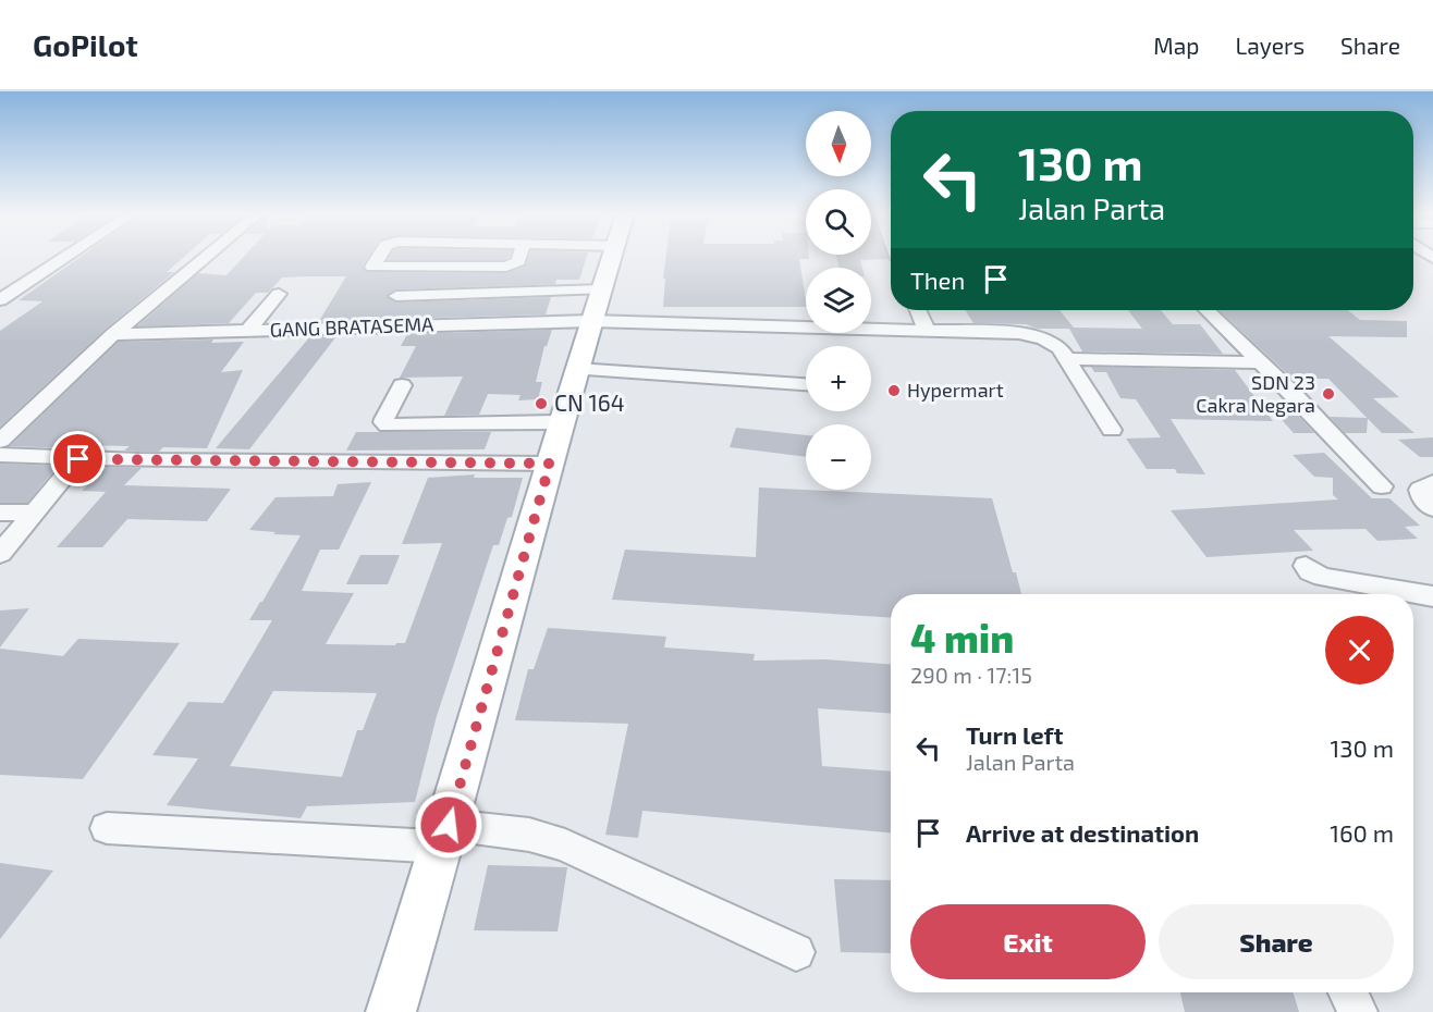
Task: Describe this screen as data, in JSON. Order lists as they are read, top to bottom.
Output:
{
  "streets": {
    "street": ["GANG BRATASEMA"]
  },
  "places": ["Hypermart", "SDN 23 Cakra Negara", "CN 164"],
  "north": "bottom",
  "page": {
    "header": "GoPilot",
    "nav": ["Map", "Layers", "Share"],
    "map_buttons": ["+", "−"],
    "turn": ["130 m", "Jalan Parta"],
    "then": "Then",
    "heading": ["4 min", "290 m · 17:15"],
    "list": [
      {
        "name": "Turn left",
        "note": "Jalan Parta",
        "value": "130 m"
      },
      {
        "name": "Arrive at destination",
        "value": "160 m"
      }
    ],
    "buttons": ["Exit", "Share"]
  }
}
